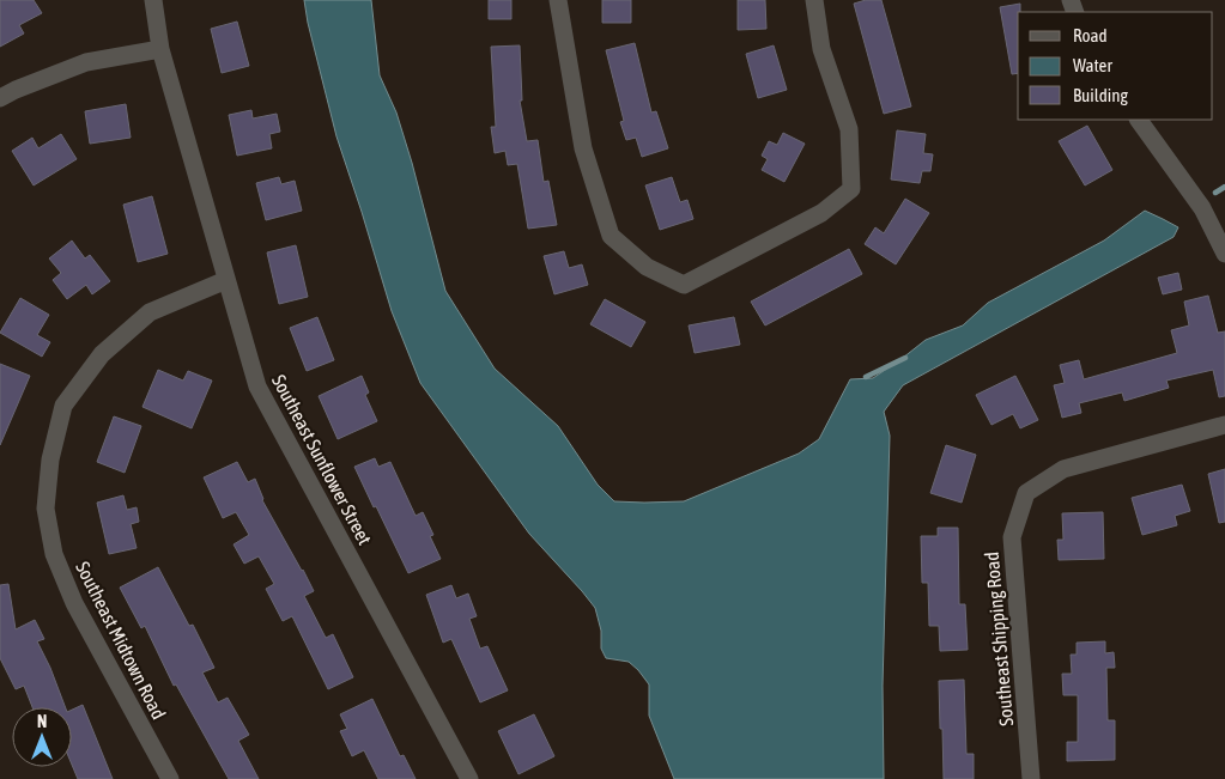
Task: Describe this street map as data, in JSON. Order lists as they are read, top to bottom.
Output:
{
  "streets": {
    "street": ["Southeast Sunflower Street", "Southeast Shipping Road", "Southeast Midtown Road"]
  },
  "crossings": [
    ["Southeast Sunflower Street", "Southeast Midtown Road"]
  ],
  "legend": ["Road", "Water", "Building"],
  "north": "top"
}
